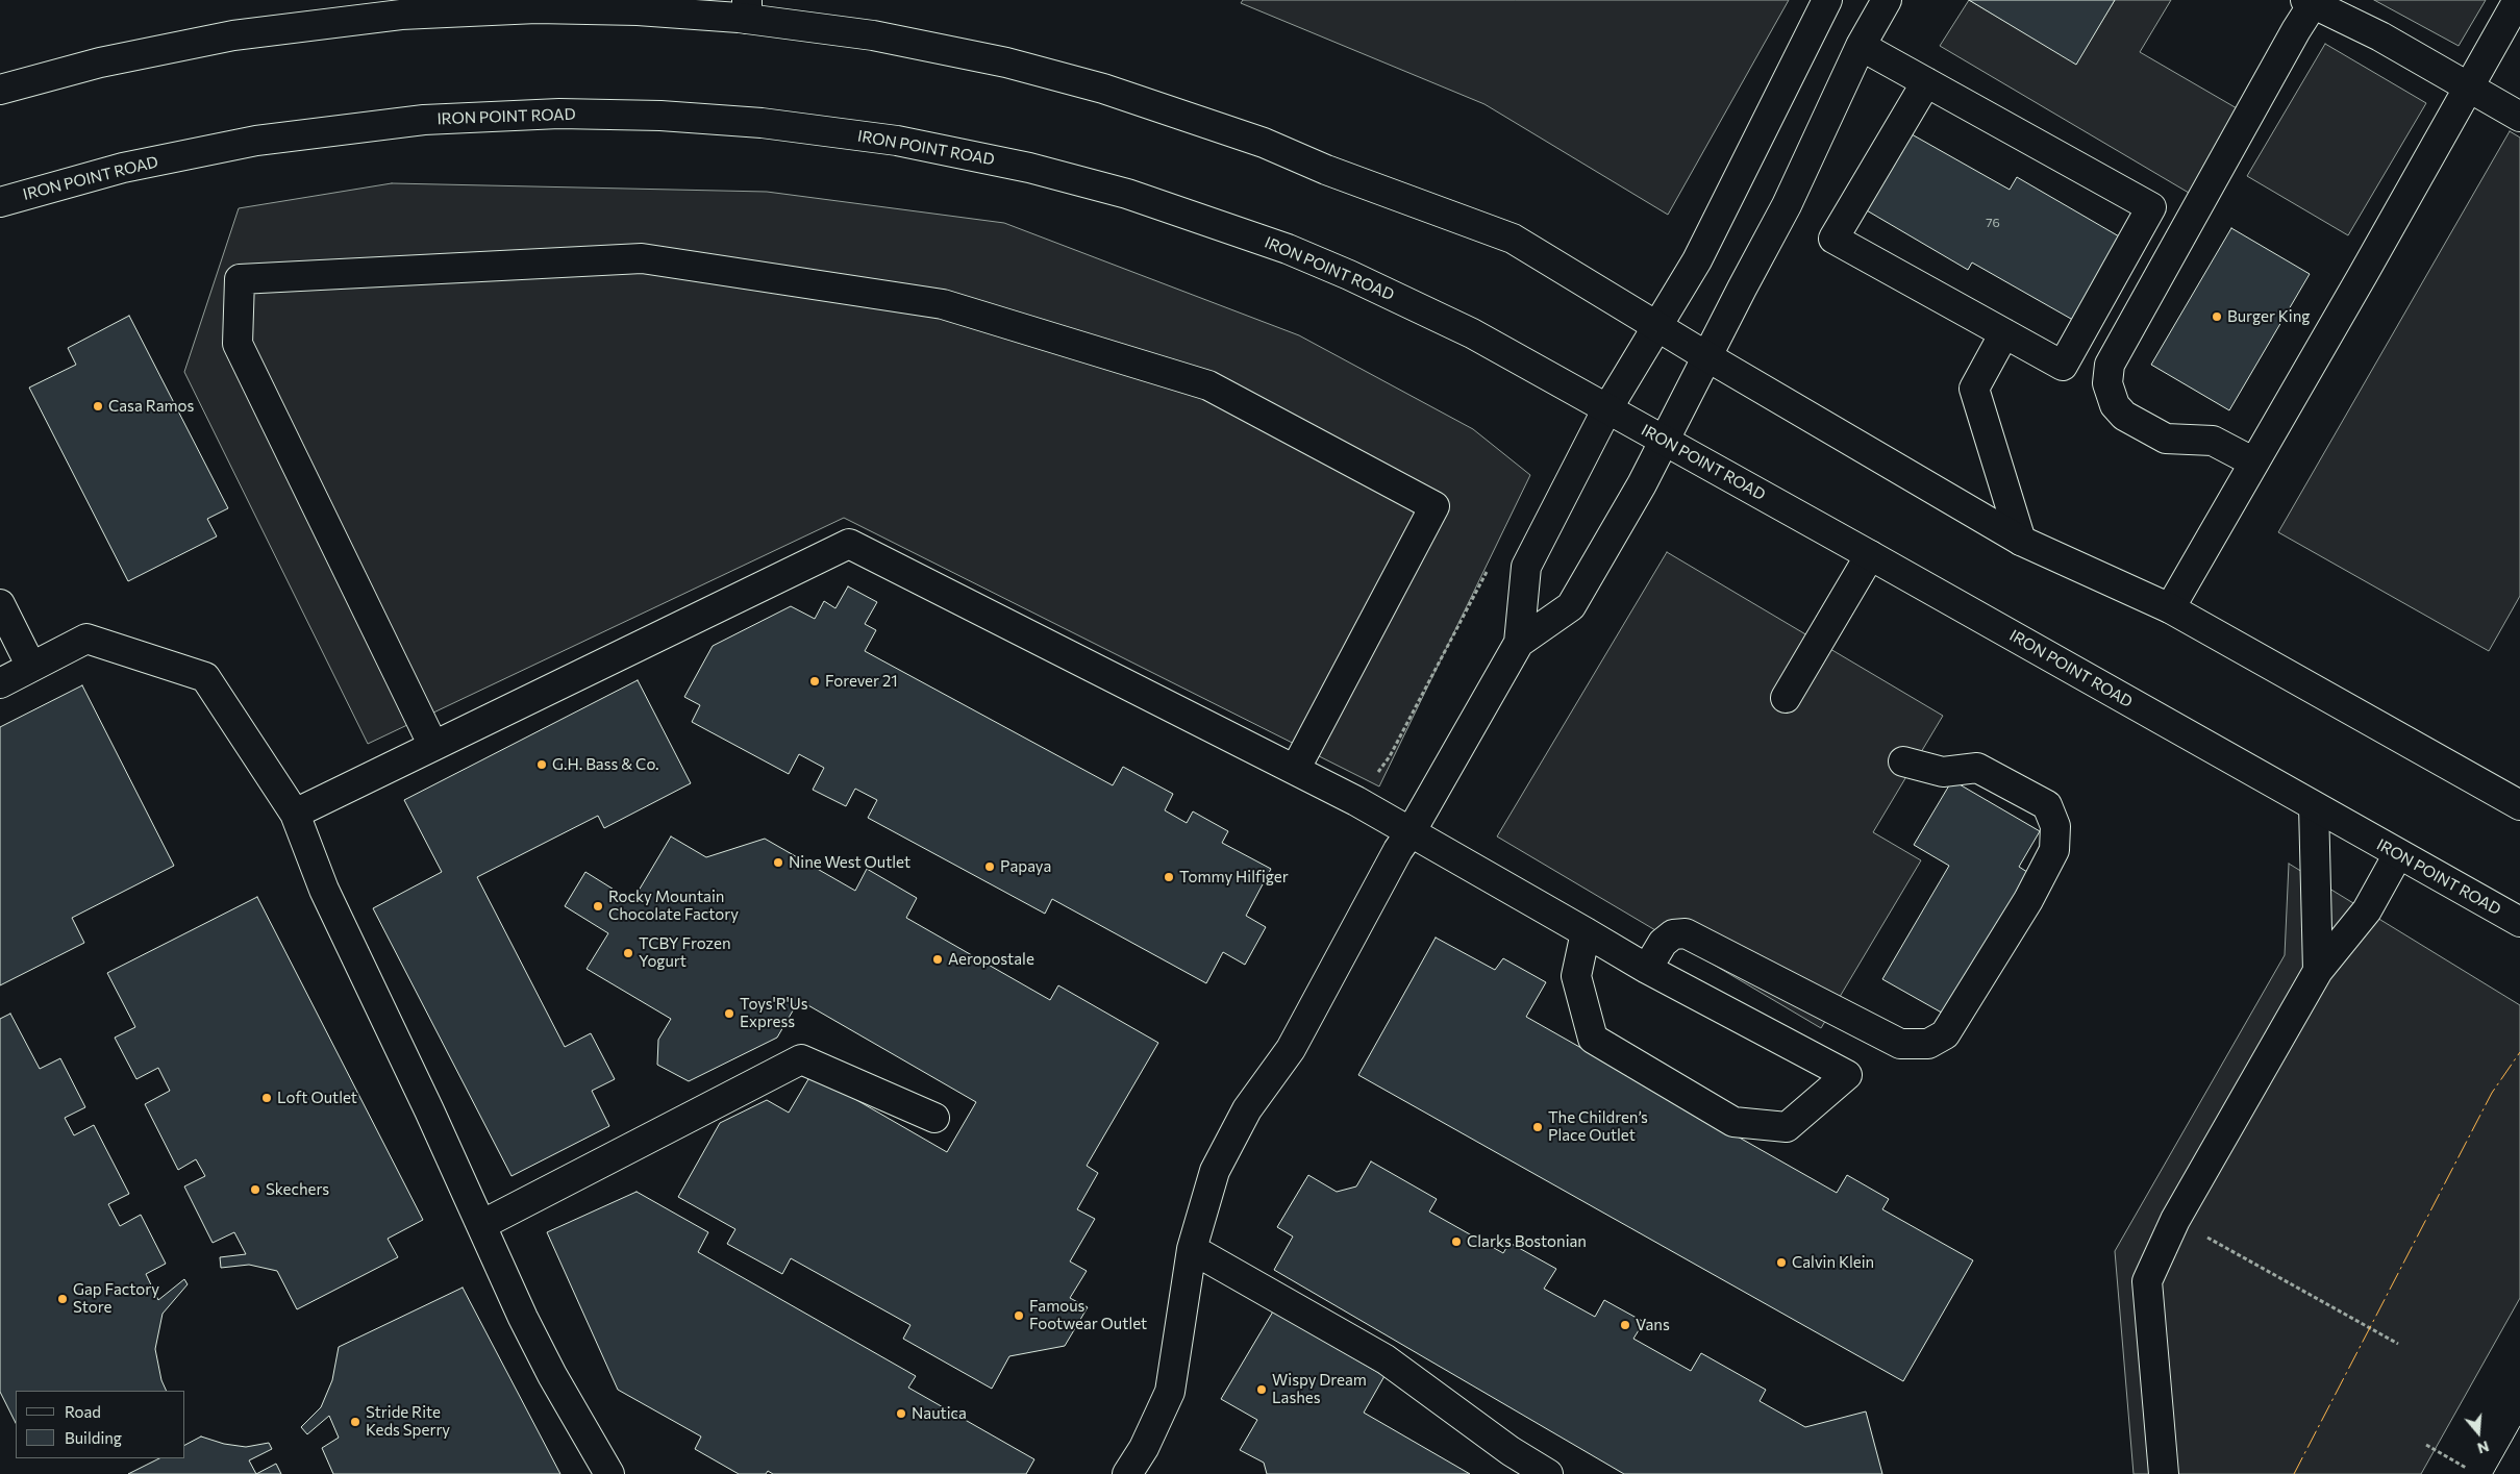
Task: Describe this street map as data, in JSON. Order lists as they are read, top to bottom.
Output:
{
  "streets": {
    "main road": ["IRON POINT ROAD"]
  },
  "places": [
    "Burger King",
    "Casa Ramos",
    "Forever 21",
    "G.H. Bass & Co.",
    "Nine West Outlet",
    "Papaya",
    "Tommy Hilfiger",
    "Rocky Mountain Chocolate Factory",
    "TCBY Frozen Yogurt",
    "Aeropostale",
    "Toys'R'Us Express",
    "Loft Outlet",
    "The Children’s Place Outlet",
    "Skechers",
    "Clarks Bostonian",
    "Calvin Klein",
    "Gap Factory Store",
    "Famous Footwear Outlet",
    "Vans",
    "Wispy Dream Lashes",
    "Nautica",
    "Stride Rite Keds Sperry"
  ],
  "house_numbers": ["76"],
  "legend": ["Road", "Building"],
  "north": "bottom"
}
